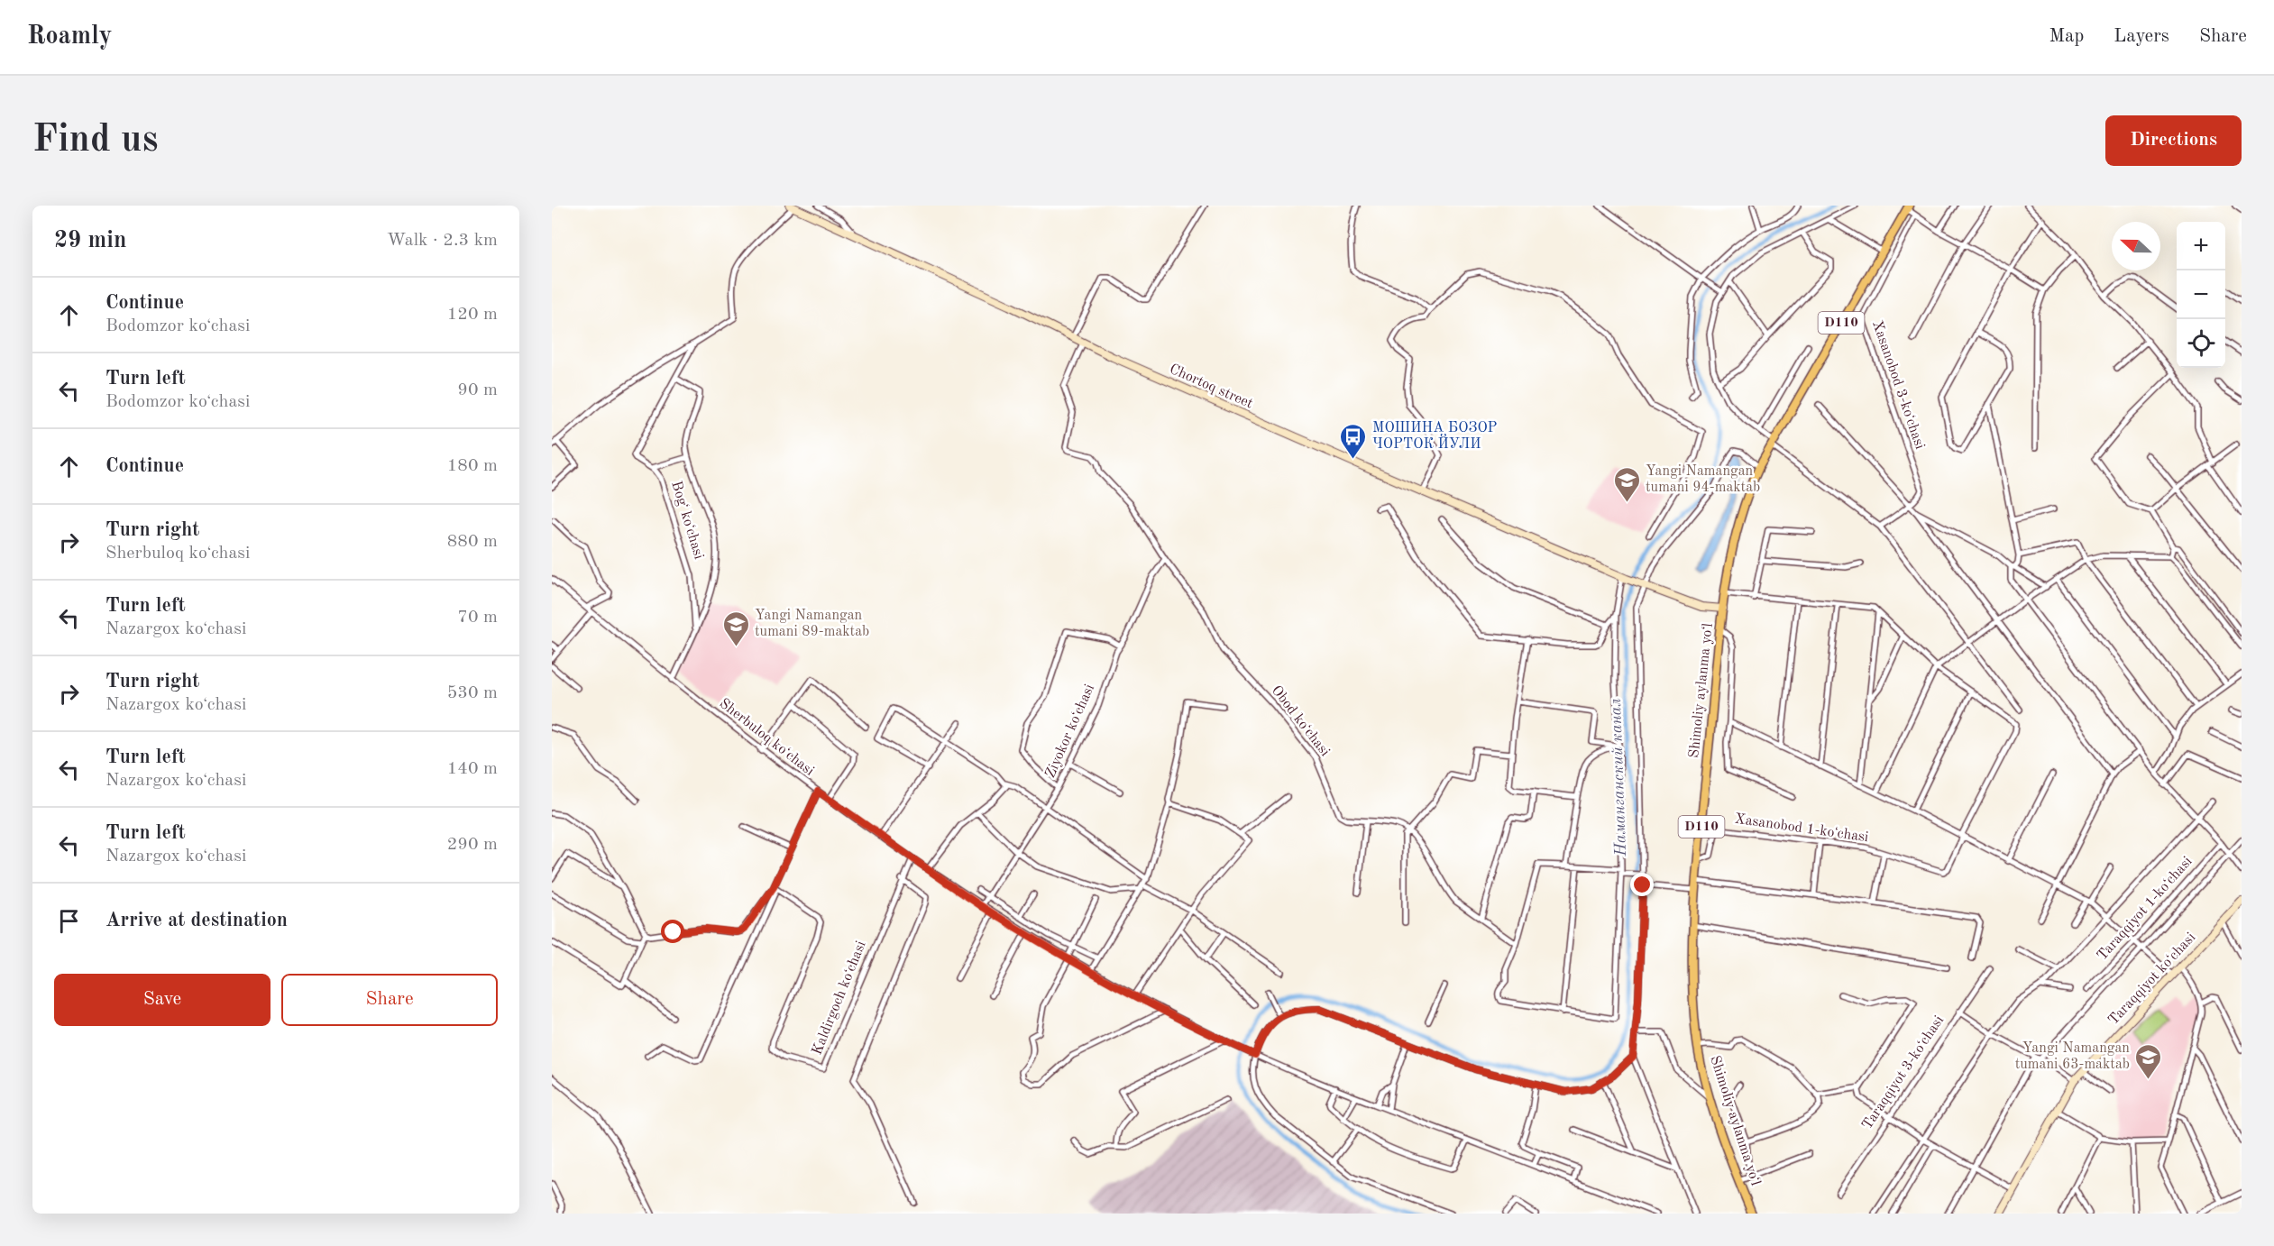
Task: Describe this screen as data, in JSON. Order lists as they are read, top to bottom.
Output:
{
  "streets": {
    "main road": [
      "D110",
      "Chortoq street",
      "Shimoliy aylanma yoʻl",
      "Taraqqiyot koʻchasi"
    ],
    "street": [
      "Xasanobod 3-koʻchasi",
      "Bogʻ koʻchasi",
      "Obod koʻchasi",
      "Ziyokor koʻchasi",
      "Sherbuloq koʻchasi",
      "Xasanobod 1-koʻchasi",
      "Taraqqiyot 1-koʻchasi",
      "Kaldirgoch koʻchasi",
      "Taraqqiyot 3-koʻchasi"
    ]
  },
  "crossings": [
    ["Chortoq street", "Bogʻ koʻchasi"],
    ["Chortoq street", "Shimoliy aylanma yoʻl"],
    ["Bogʻ koʻchasi", "Sherbuloq koʻchasi"],
    ["Shimoliy aylanma yoʻl", "Xasanobod 1-koʻchasi"],
    ["Obod koʻchasi", "Ziyokor koʻchasi"],
    ["Ziyokor koʻchasi", "Sherbuloq koʻchasi"],
    ["Sherbuloq koʻchasi", "Kaldirgoch koʻchasi"]
  ],
  "water": ["Наманганский канал"],
  "places": {
    "bus stop": ["МОШИНА БОЗОР ЧОРТОК ЙУЛИ"],
    "school or university": ["Yangi Namangan tumani 94-maktab", "Yangi Namangan tumani 89-maktab", "Yangi Namangan tumani 63-maktab"]
  },
  "north": "left",
  "page": {
    "header": "Roamly",
    "nav": ["Map", "Layers", "Share"],
    "buttons": [
      "Directions",
      ["Save", "Share"]
    ],
    "title": "Find us",
    "heading": ["29 min", "Walk · 2.3 km"],
    "map_buttons": ["+", "−"],
    "list": [
      ["Continue", "Bodomzor koʻchasi", "120 m"],
      ["Turn left", "Bodomzor koʻchasi", "90 m"],
      ["Continue", "180 m"],
      ["Turn right", "Sherbuloq koʻchasi", "880 m"],
      ["Turn left", "Nazargox koʻchasi", "70 m"],
      ["Turn right", "Nazargox koʻchasi", "530 m"],
      ["Turn left", "Nazargox koʻchasi", "140 m"],
      ["Turn left", "Nazargox koʻchasi", "290 m"],
      "Arrive at destination"
    ]
  }
}
